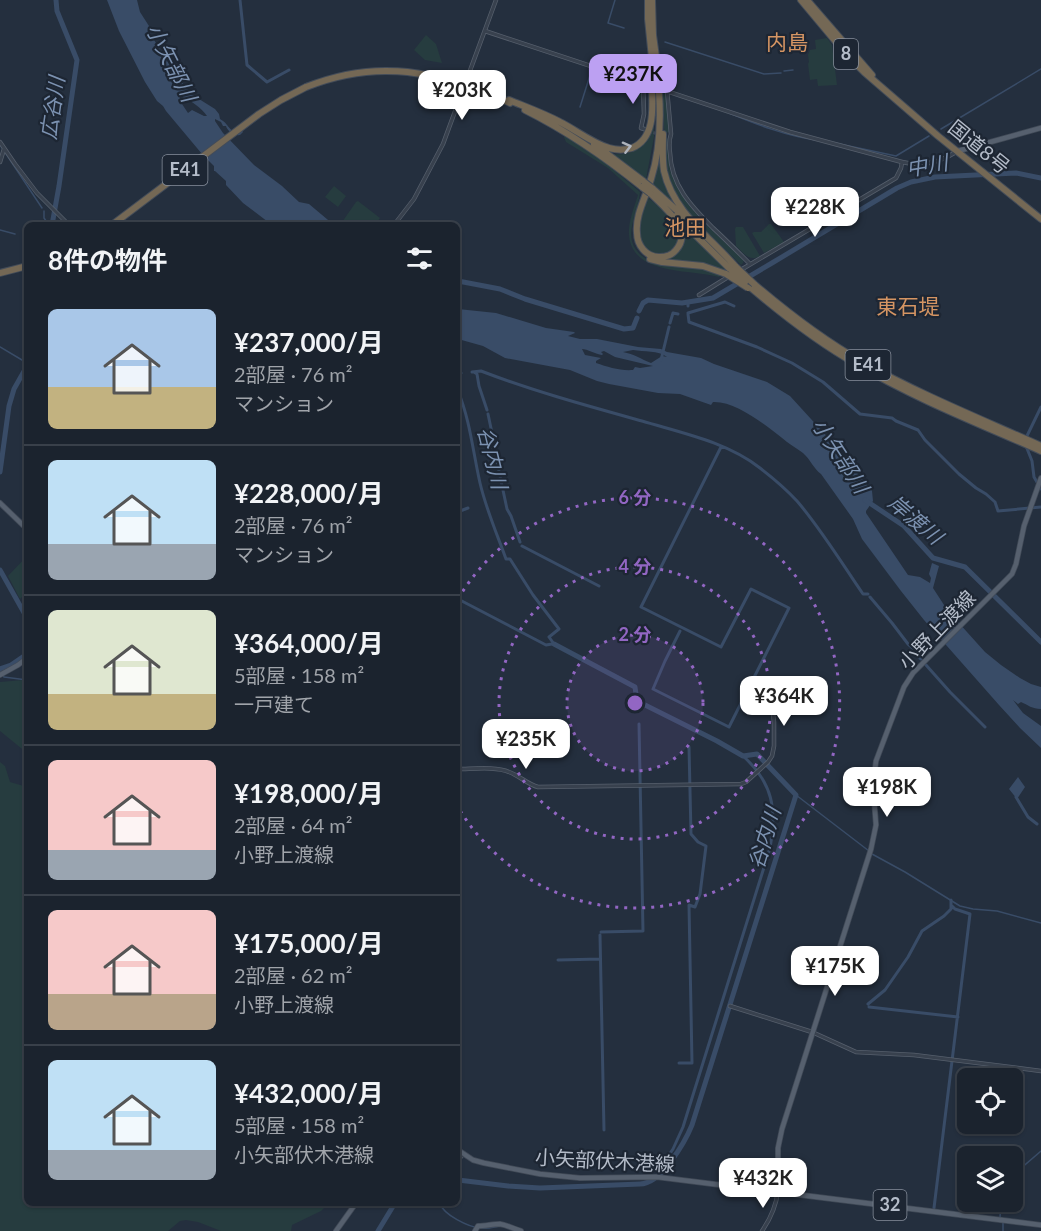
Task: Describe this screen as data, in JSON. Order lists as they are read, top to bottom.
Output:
{
  "streets": {
    "highway": ["8", "国道8号", "E41"],
    "main road": ["小野上渡線", "小矢部伏木港線", "32"]
  },
  "crossings": [
    ["小野上渡線", "小矢部伏木港線"]
  ],
  "districts": ["内島", "池田", "東石堤"],
  "water": [
    "小矢部川",
    "広谷川",
    "中川",
    "谷内川",
    "岸渡川"
  ],
  "page": {
    "price": [
      "¥237K",
      "¥203K",
      "¥228K",
      "¥364K",
      "¥235K",
      "¥198K",
      "¥175K",
      "¥432K"
    ],
    "heading": "8件の物件",
    "list": [
      {
        "name": "¥237,000/月",
        "note": "2部屋 · 76 m² · マンション"
      },
      {
        "name": "¥228,000/月",
        "note": "2部屋 · 76 m² · マンション"
      },
      {
        "name": "¥364,000/月",
        "note": "5部屋 · 158 m² · 一戸建て"
      },
      {
        "name": "¥198,000/月",
        "note": "2部屋 · 64 m² · 小野上渡線"
      },
      {
        "name": "¥175,000/月",
        "note": "2部屋 · 62 m² · 小野上渡線"
      },
      {
        "name": "¥432,000/月",
        "note": "5部屋 · 158 m² · 小矢部伏木港線"
      }
    ]
  },
  "rings": ["6 分", "4 分", "2 分"]
}
